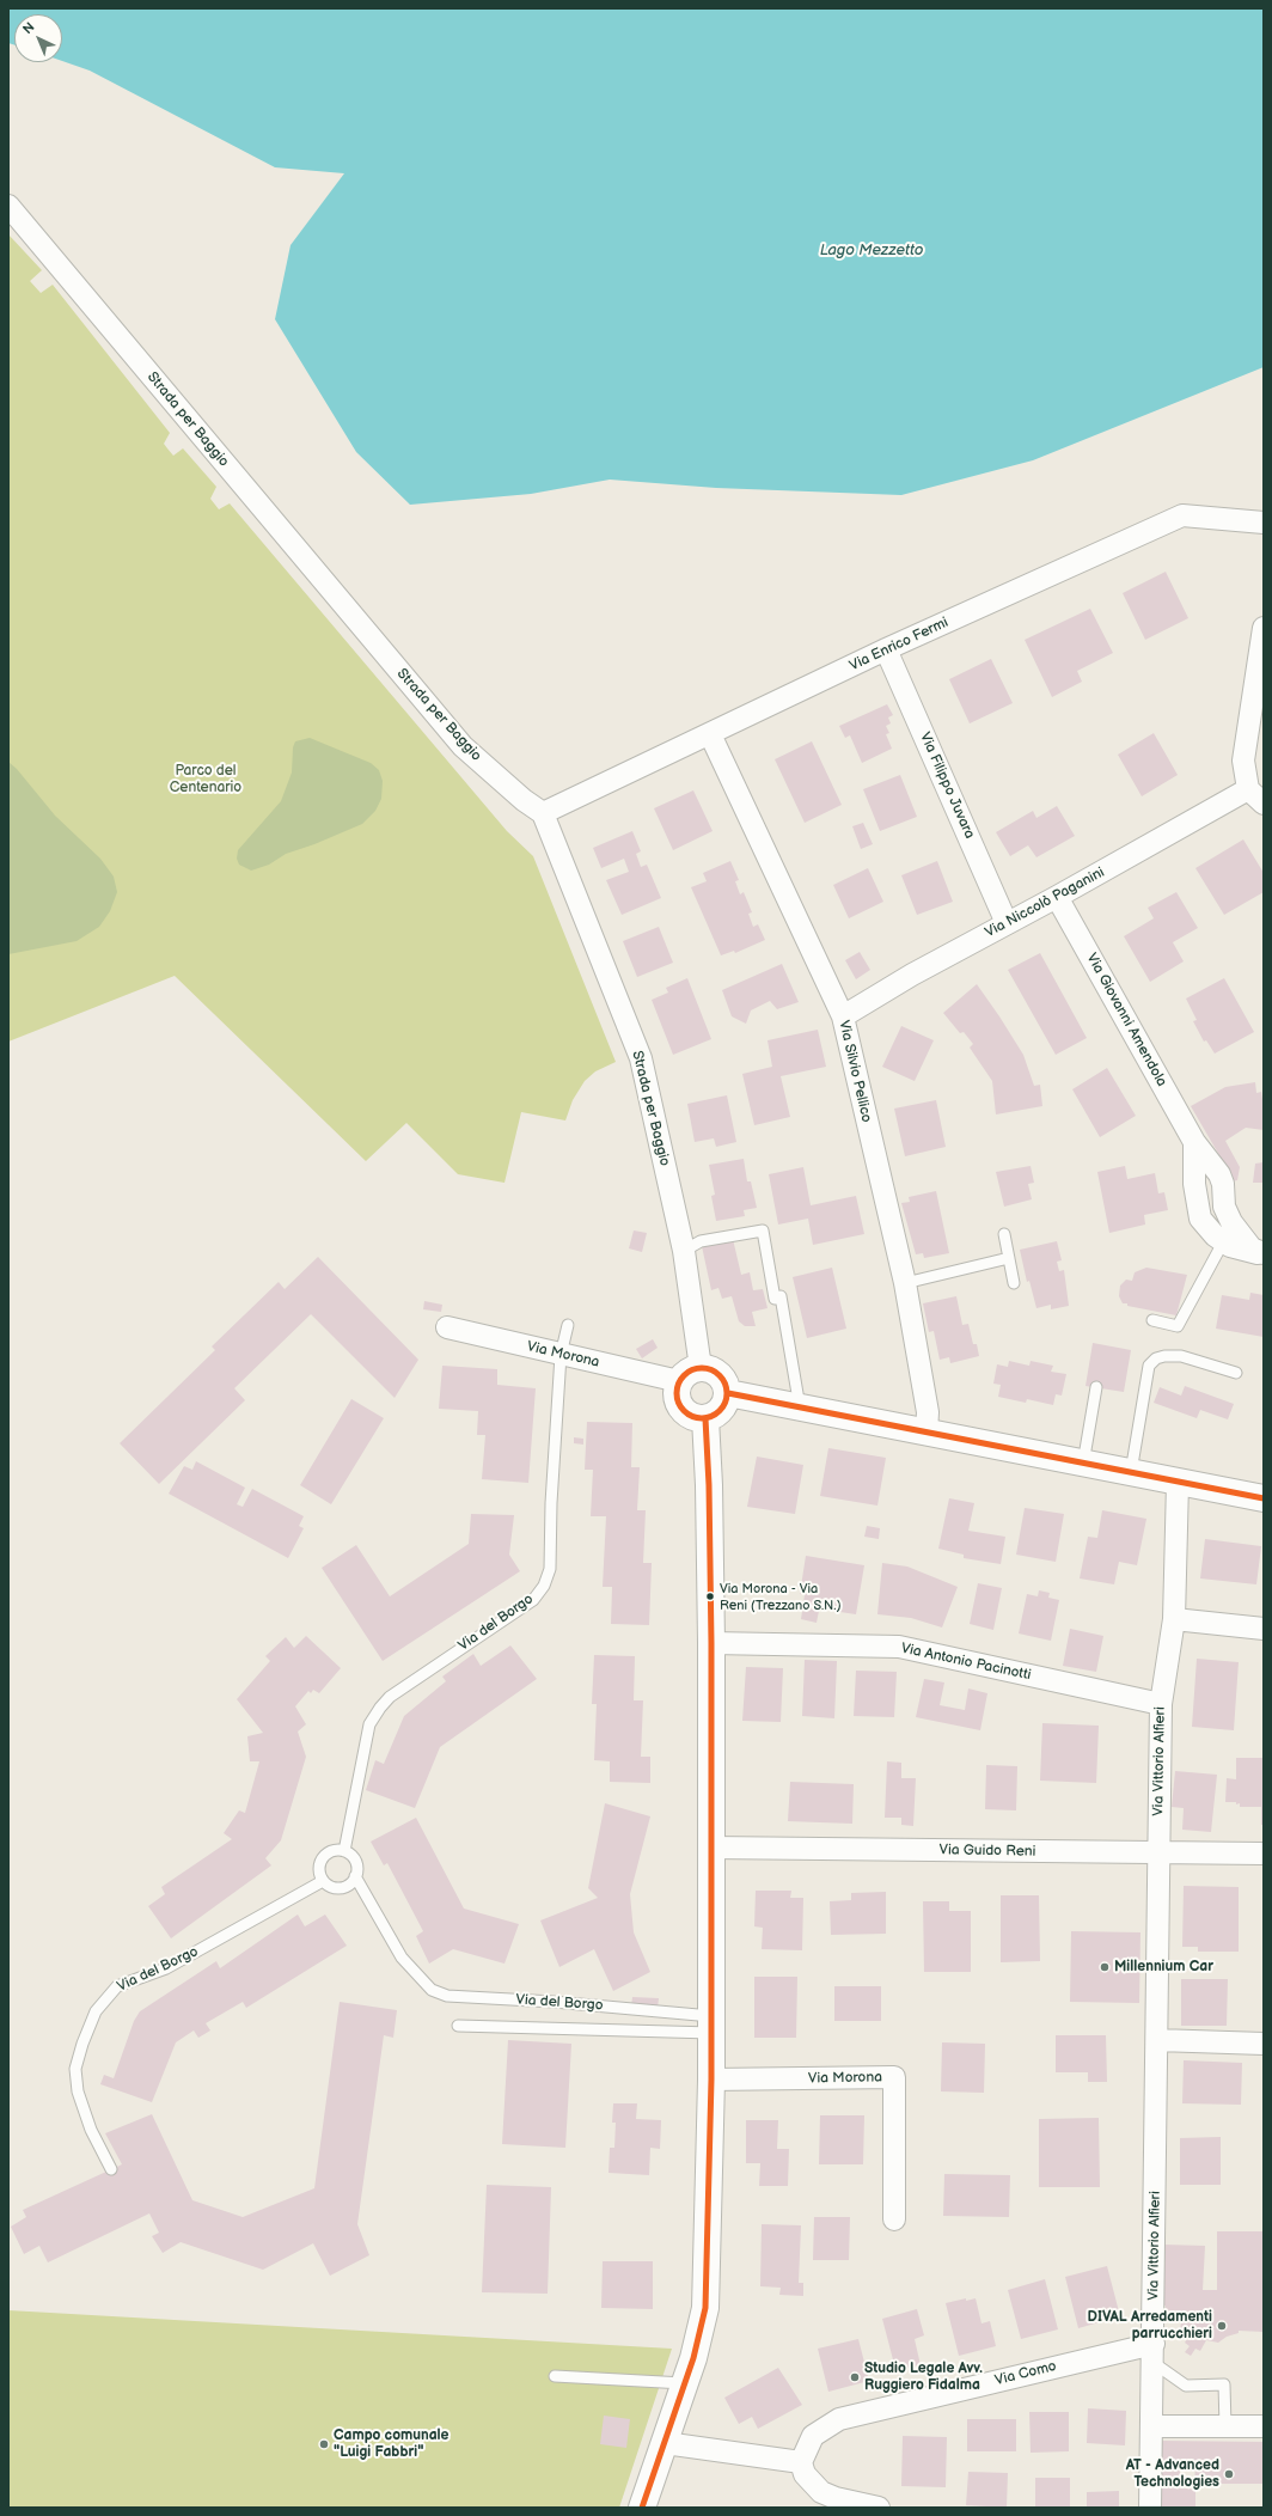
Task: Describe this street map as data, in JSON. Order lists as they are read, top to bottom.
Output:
{
  "streets": {
    "street": [
      "Strada per Baggio",
      "Via Enrico Fermi",
      "Via Filippo Juvara",
      "Via Niccolò Paganini",
      "Via Giovanni Amendola",
      "Via Silvio Pellico",
      "Via Morona",
      "Via Antonio Pacinotti",
      "Via Vittorio Alfieri",
      "Via Guido Reni",
      "Via Como"
    ],
    "lane": ["Via del Borgo"]
  },
  "crossings": [
    ["Strada per Baggio", "Via Enrico Fermi"],
    ["Strada per Baggio", "Via Morona"],
    ["Via Enrico Fermi", "Via Filippo Juvara"],
    ["Via Enrico Fermi", "Via Silvio Pellico"],
    ["Via Filippo Juvara", "Via Niccolò Paganini"],
    ["Via Niccolò Paganini", "Via Giovanni Amendola"],
    ["Via Niccolò Paganini", "Via Silvio Pellico"],
    ["Via Morona", "Via del Borgo"],
    ["Via Antonio Pacinotti", "Via Vittorio Alfieri"],
    ["Via Vittorio Alfieri", "Via Guido Reni"],
    ["Via Vittorio Alfieri", "Via Como"]
  ],
  "water": ["Lago Mezzetto"],
  "parks": ["Parco del Centenario"],
  "places": [
    "Via Morona - Via Reni (Trezzano S.N.)",
    "Millennium Car",
    "DIVAL Arredamenti parrucchieri",
    "Studio Legale Avv. Ruggiero Fidalma",
    "Campo comunale \"Luigi Fabbri\"",
    "AT - Advanced Technologies"
  ],
  "north": "top left"
}
